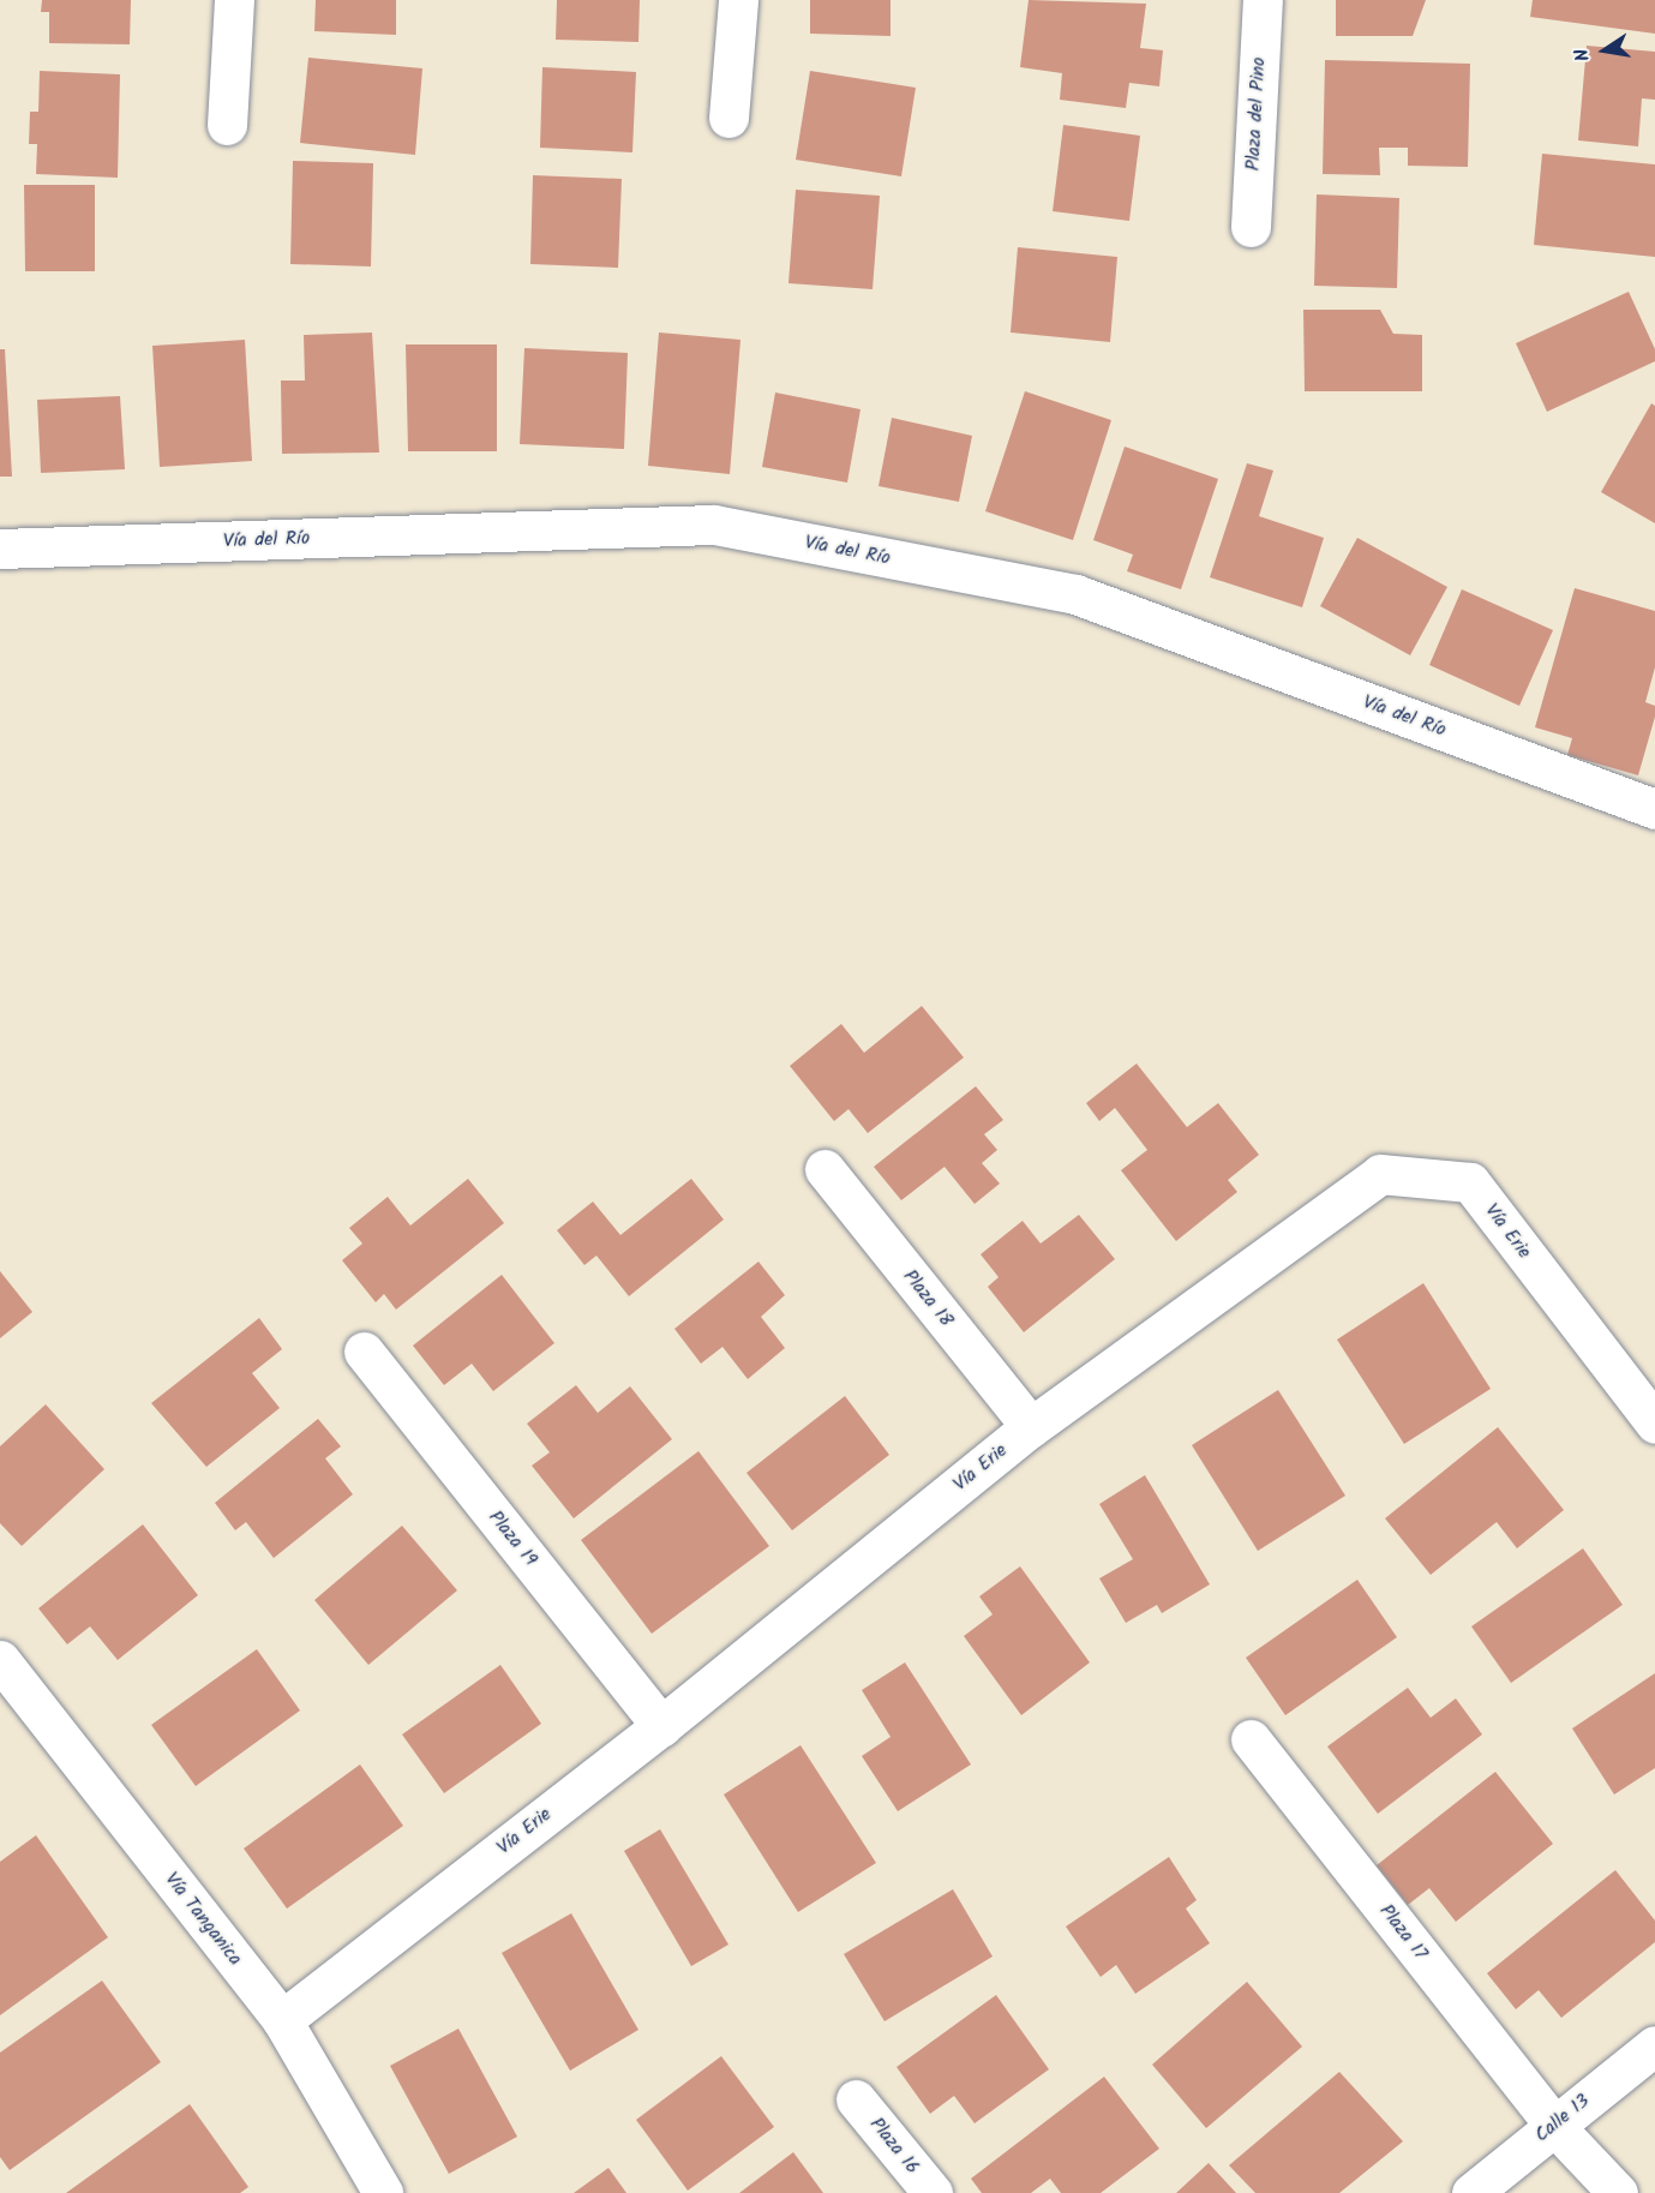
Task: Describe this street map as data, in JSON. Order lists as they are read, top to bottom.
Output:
{
  "streets": {
    "street": [
      "Plaza del Pino",
      "Vía del Río",
      "Vía Erie",
      "Plaza 18",
      "Plaza 19",
      "Vía Tanganica",
      "Plaza 17",
      "Calle 13",
      "Plaza 16"
    ]
  },
  "crossings": [
    ["Vía Erie", "Plaza 18"],
    ["Vía Erie", "Plaza 19"],
    ["Vía Erie", "Vía Tanganica"],
    ["Plaza 17", "Calle 13"]
  ],
  "north": "left"
}
